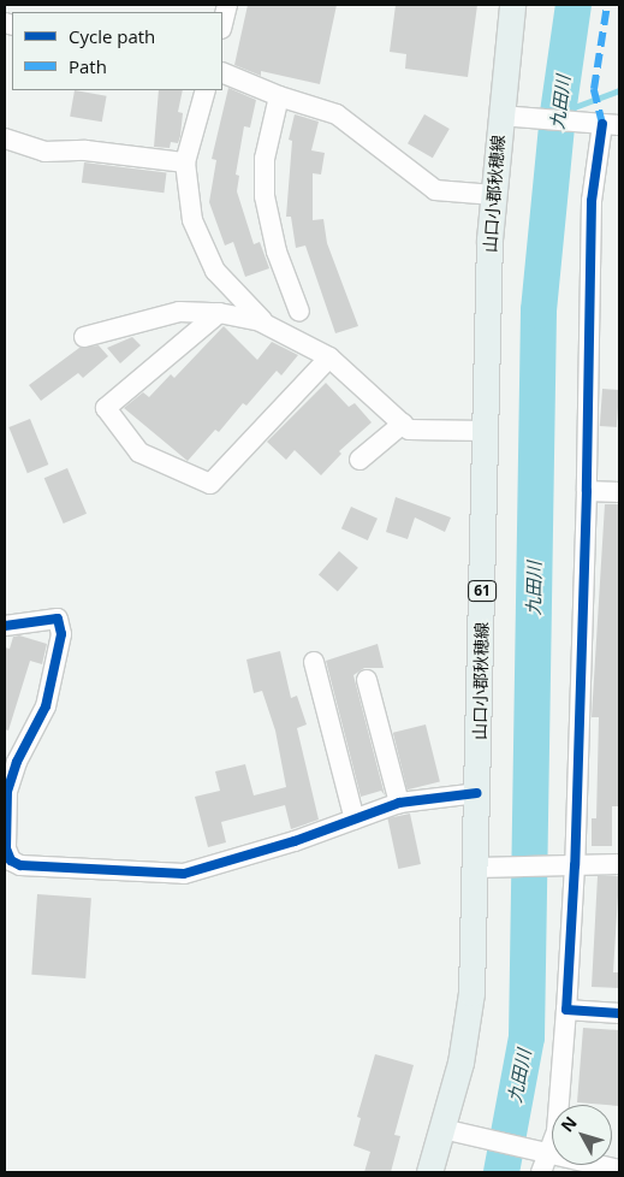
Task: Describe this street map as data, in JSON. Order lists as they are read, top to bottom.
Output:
{
  "streets": {
    "main road": ["山口小郡秋穂線", "61"]
  },
  "water": ["九田川"],
  "legend": ["Cycle path", "Path"],
  "north": "top left"
}
